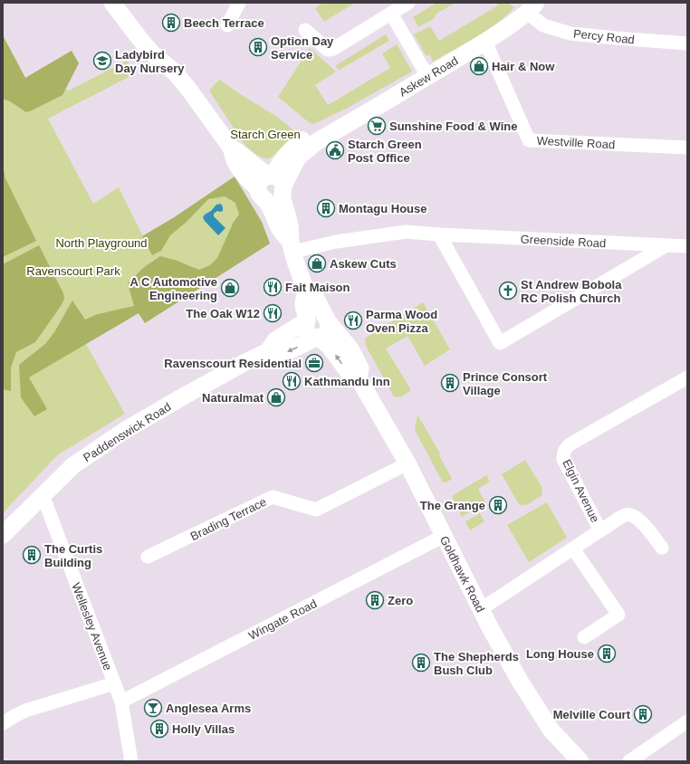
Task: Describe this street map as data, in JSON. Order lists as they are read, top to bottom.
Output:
{
  "streets": {
    "main road": ["Askew Road", "Paddenswick Road", "Goldhawk Road"],
    "street": [
      "Percy Road",
      "Westville Road",
      "Greenside Road",
      "Elgin Avenue",
      "Brading Terrace",
      "Wingate Road",
      "Wellesley Avenue"
    ]
  },
  "crossings": [
    ["Percy Road", "Askew Road"],
    ["Askew Road", "Westville Road"],
    ["Askew Road", "Goldhawk Road"],
    ["Greenside Road", "Goldhawk Road"],
    ["Paddenswick Road", "Goldhawk Road"],
    ["Paddenswick Road", "Wellesley Avenue"],
    ["Elgin Avenue", "Goldhawk Road"],
    ["Brading Terrace", "Goldhawk Road"],
    ["Goldhawk Road", "Wingate Road"],
    ["Wingate Road", "Wellesley Avenue"]
  ],
  "parks": ["Starch Green", "North Playground", "Ravenscourt Park"],
  "places": {
    "building": [
      "Beech Terrace",
      "Option Day Service",
      "Montagu House",
      "Prince Consort Village",
      "The Grange",
      "The Curtis Building",
      "Zero",
      "Long House",
      "The Shepherds Bush Club",
      "Melville Court",
      "Holly Villas"
    ],
    "school or university": ["Ladybird Day Nursery"],
    "shop": [
      "Hair & Now",
      "Askew Cuts",
      "A C Automotive Engineering",
      "Naturalmat"
    ],
    "supermarket": ["Sunshine Food & Wine"],
    "public building": ["Starch Green Post Office"],
    "restaurant": [
      "Fait Maison",
      "The Oak W12",
      "Parma Wood Oven Pizza",
      "Kathmandu Inn"
    ],
    "church": ["St Andrew Bobola RC Polish Church"],
    "office": ["Ravenscourt Residential"],
    "bar": ["Anglesea Arms"]
  }
}
